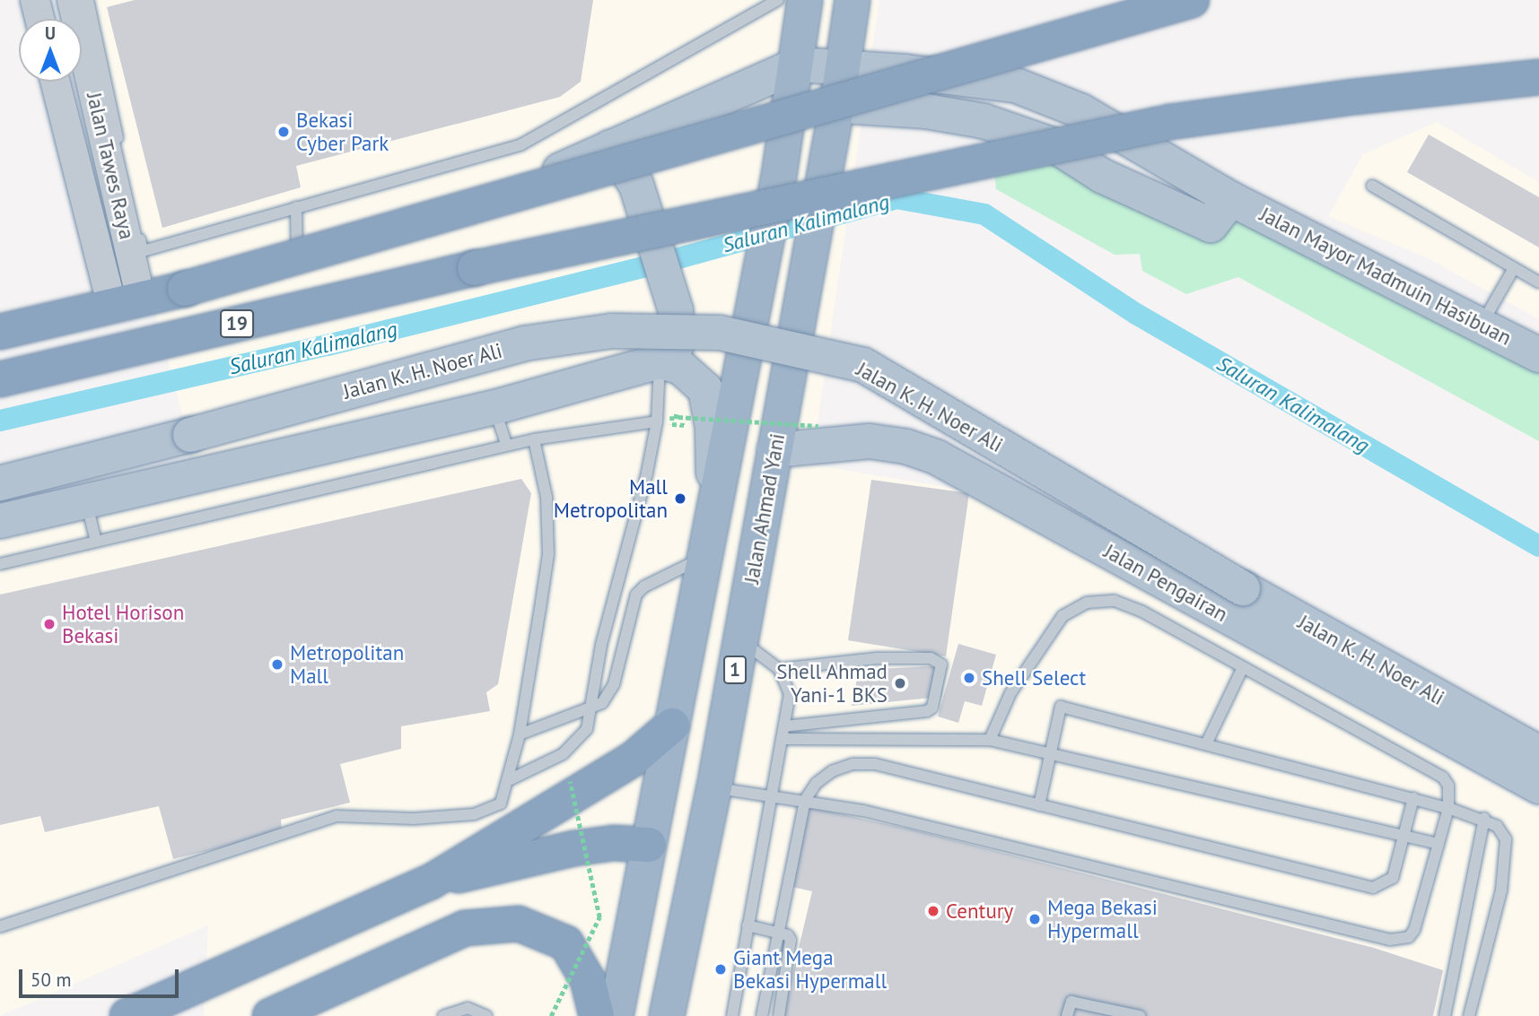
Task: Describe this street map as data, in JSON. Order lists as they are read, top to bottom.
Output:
{
  "streets": {
    "highway": ["19", "Jalan Ahmad Yani", "1"],
    "main road": ["Jalan Mayor Madmuin Hasibuan", "Jalan K. H. Noer Ali", "Jalan Pengairan"],
    "street": ["Jalan Tawes Raya"]
  },
  "crossings": [
    ["Jalan Mayor Madmuin Hasibuan", "Jalan Ahmad Yani"],
    ["Jalan Ahmad Yani", "Jalan Pengairan"]
  ],
  "water": ["Saluran Kalimalang"],
  "places": [
    "Bekasi Cyber Park",
    "Mall Metropolitan",
    "Hotel Horison Bekasi",
    "Metropolitan Mall",
    "Shell Select",
    "Shell Ahmad Yani-1 BKS",
    "Century",
    "Mega Bekasi Hypermall",
    "Giant Mega Bekasi Hypermall"
  ],
  "scale_bar": "50 m",
  "north": "top"
}
